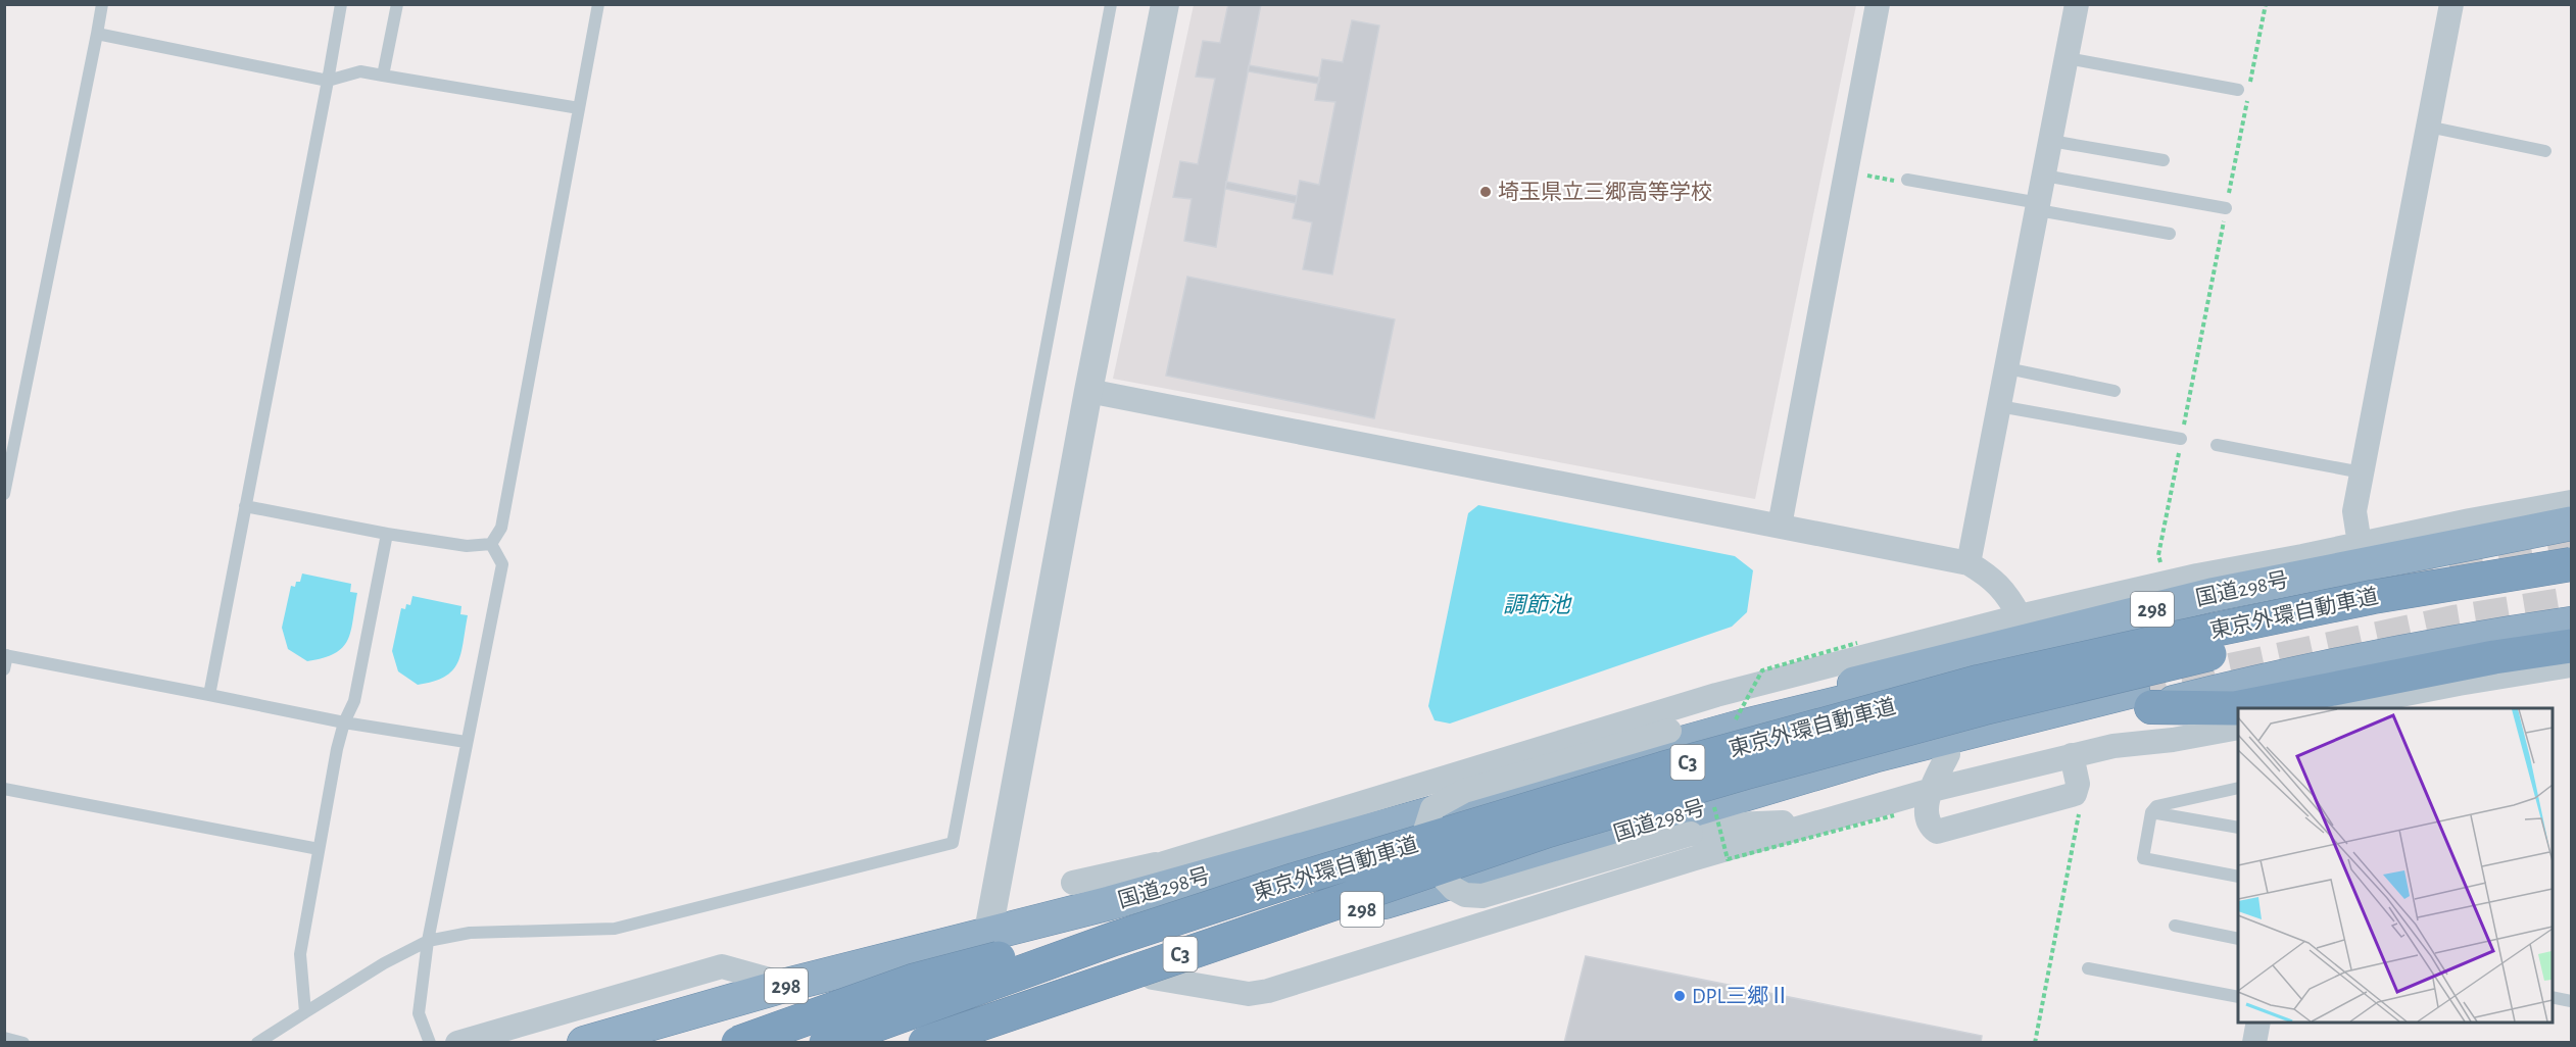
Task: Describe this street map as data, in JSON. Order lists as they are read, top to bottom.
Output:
{
  "streets": {
    "highway": [
      "国道298号",
      "298",
      "東京外環自動車道",
      "C3"
    ]
  },
  "water": ["調節池"],
  "places": ["埼玉県立三郷高等学校", "DPL三郷Ⅱ"]
}
